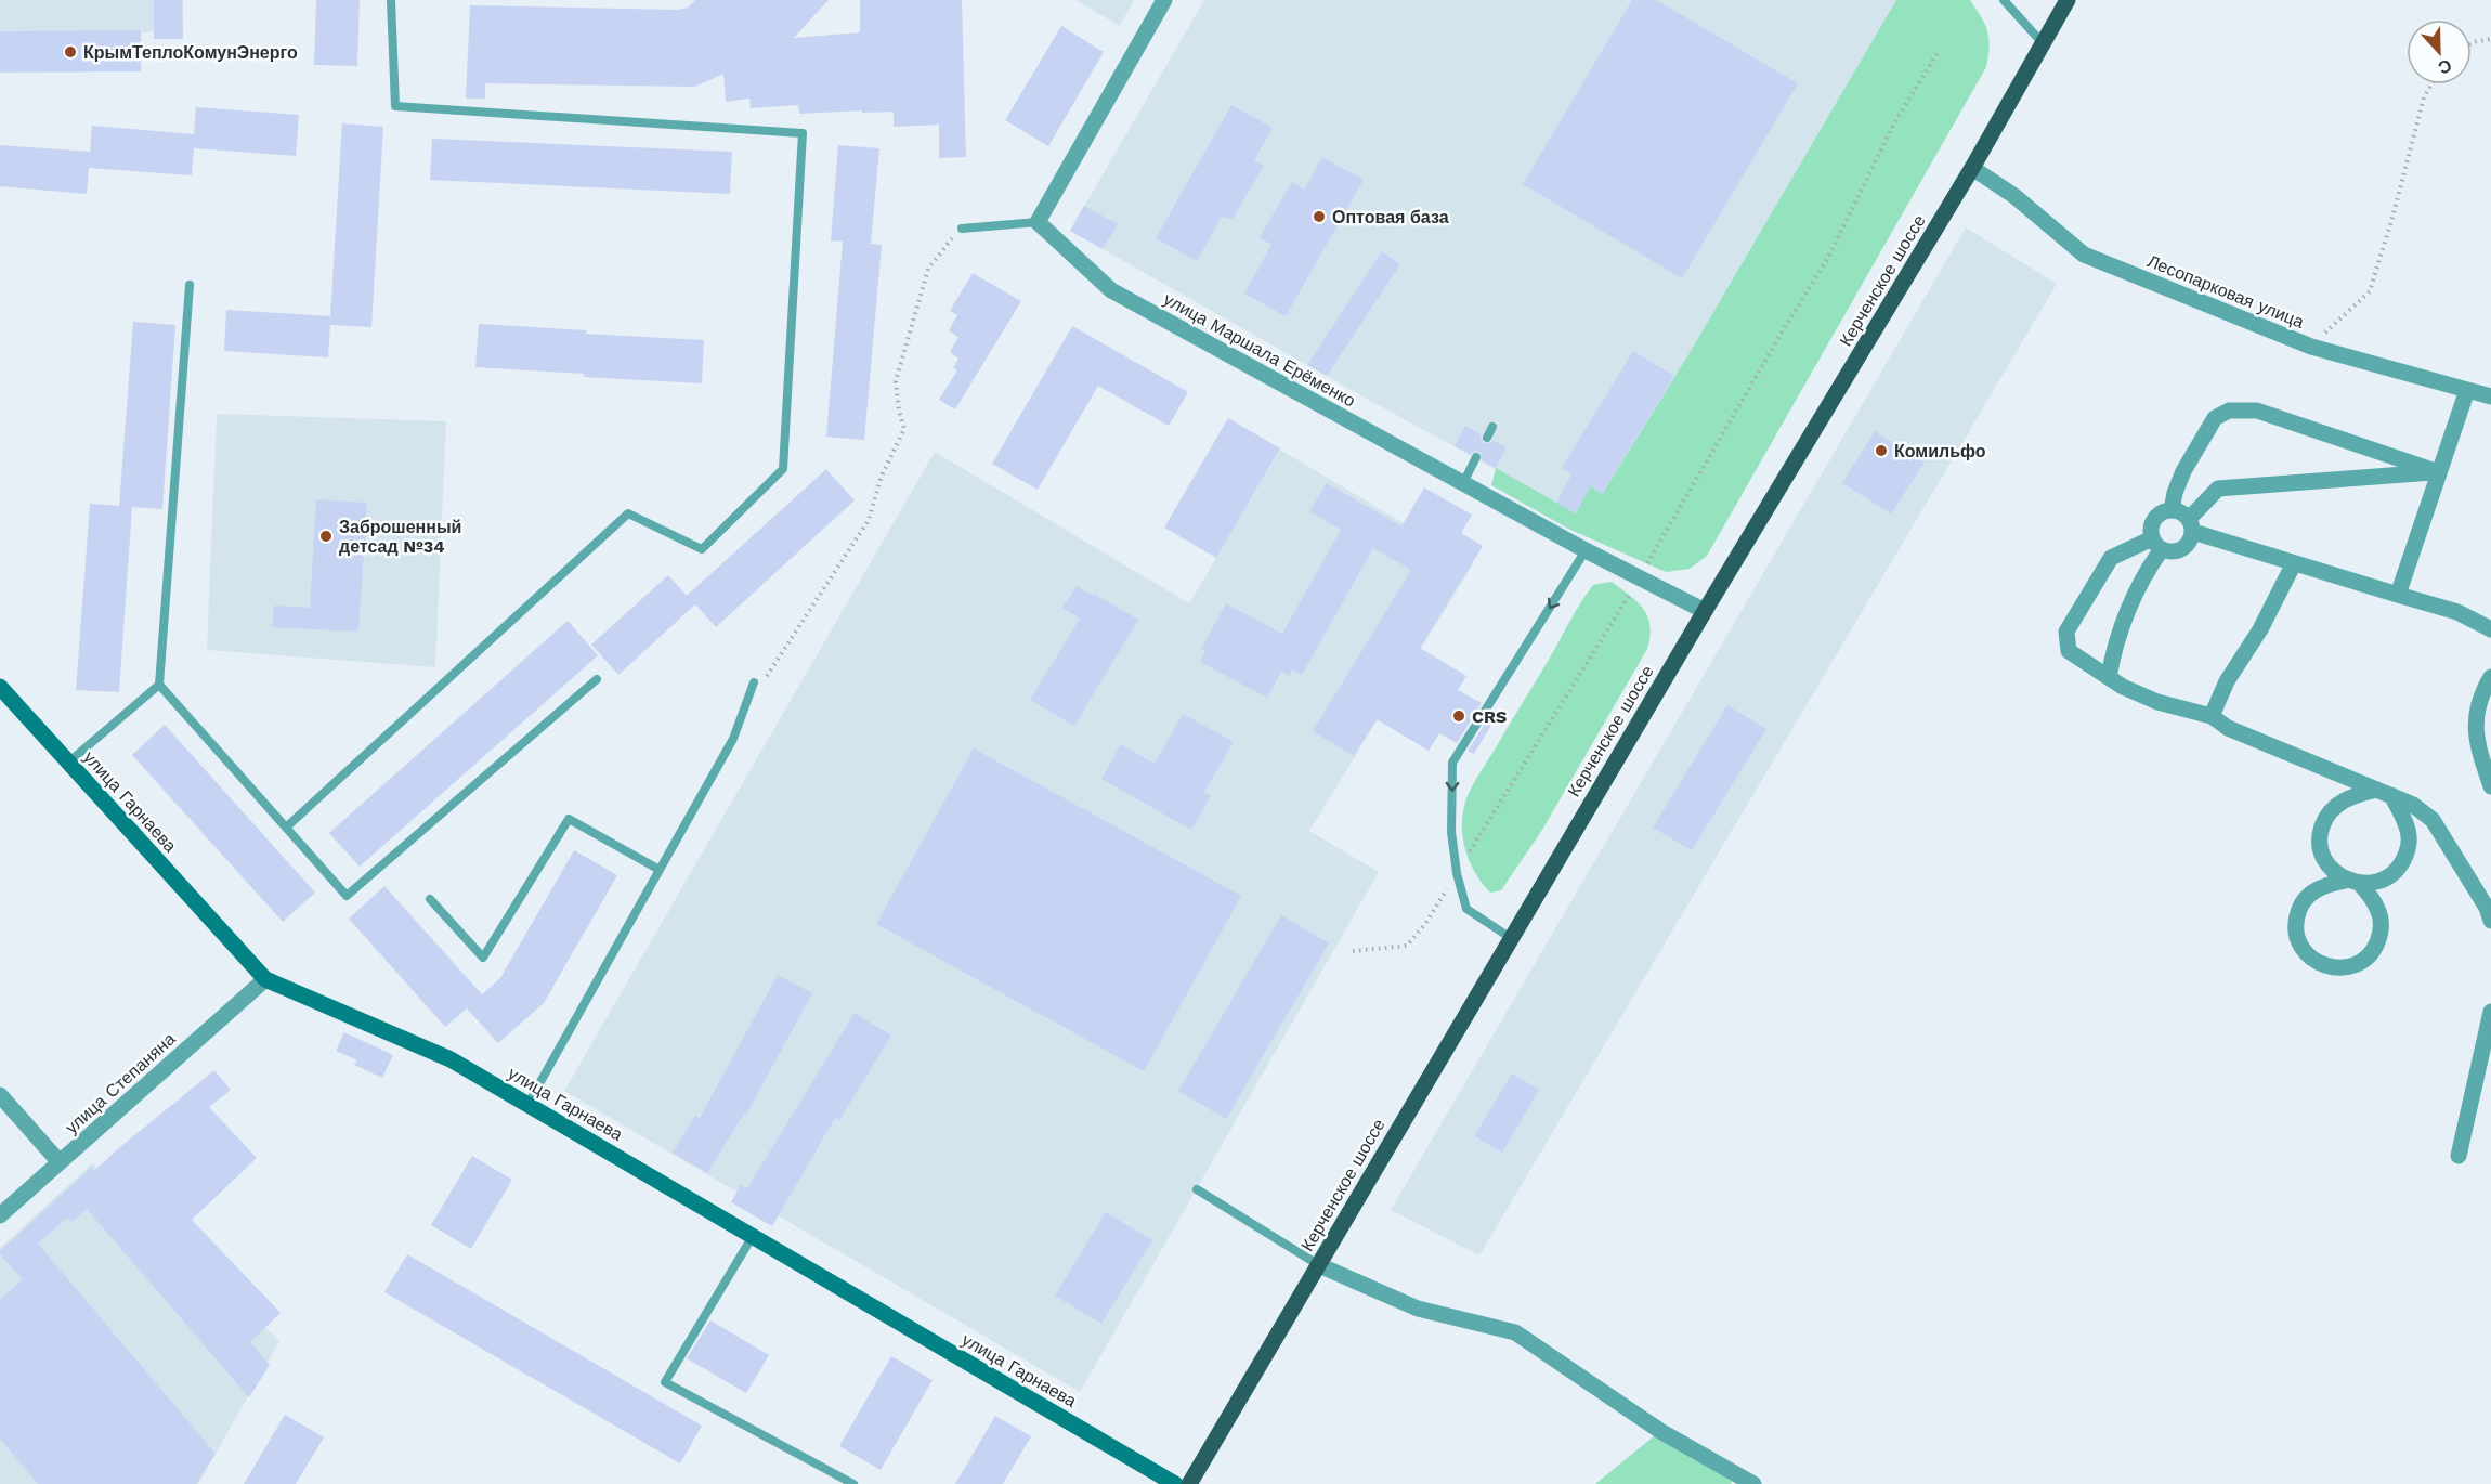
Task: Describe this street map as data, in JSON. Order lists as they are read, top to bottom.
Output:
{
  "streets": {
    "main road": ["Керченское шоссе"],
    "street": [
      "Лесопарковая улица",
      "улица Маршала Ерёменко",
      "улица Гарнаева",
      "улица Степаняна"
    ]
  },
  "crossings": [
    ["Керченское шоссе", "Лесопарковая улица"],
    ["Керченское шоссе", "улица Маршала Ерёменко"],
    ["улица Гарнаева", "улица Степаняна"]
  ],
  "places": [
    "КрымТеплоКомунЭнерго",
    "Оптовая база",
    "Комильфо",
    "Заброшенный детсад №34",
    "CRS"
  ],
  "north": "bottom"
}
